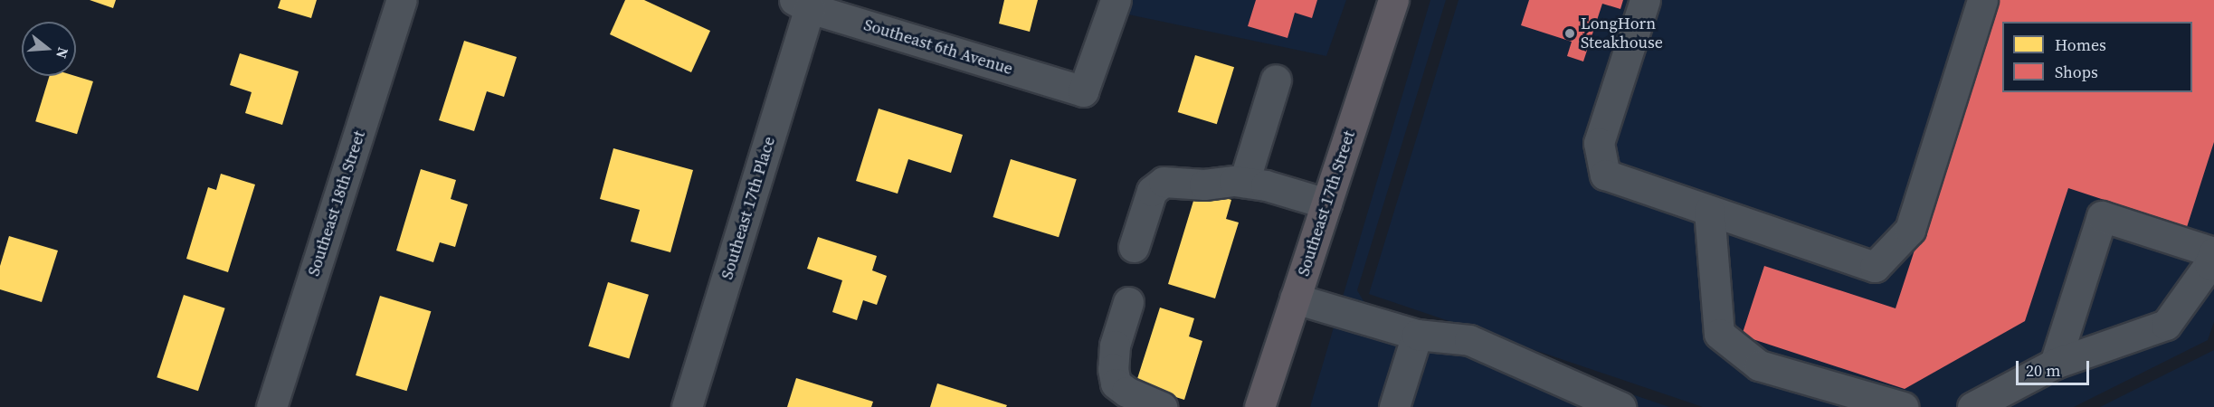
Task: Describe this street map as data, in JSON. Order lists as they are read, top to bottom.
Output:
{
  "streets": {
    "main road": ["Southeast 17th Street"],
    "street": ["Southeast 6th Avenue", "Southeast 18th Street", "Southeast 17th Place"]
  },
  "crossings": [
    ["Southeast 6th Avenue", "Southeast 17th Place"]
  ],
  "places": ["LongHorn Steakhouse"],
  "legend": ["Homes", "Shops"],
  "scale_bar": "20 m",
  "north": "right"
}
